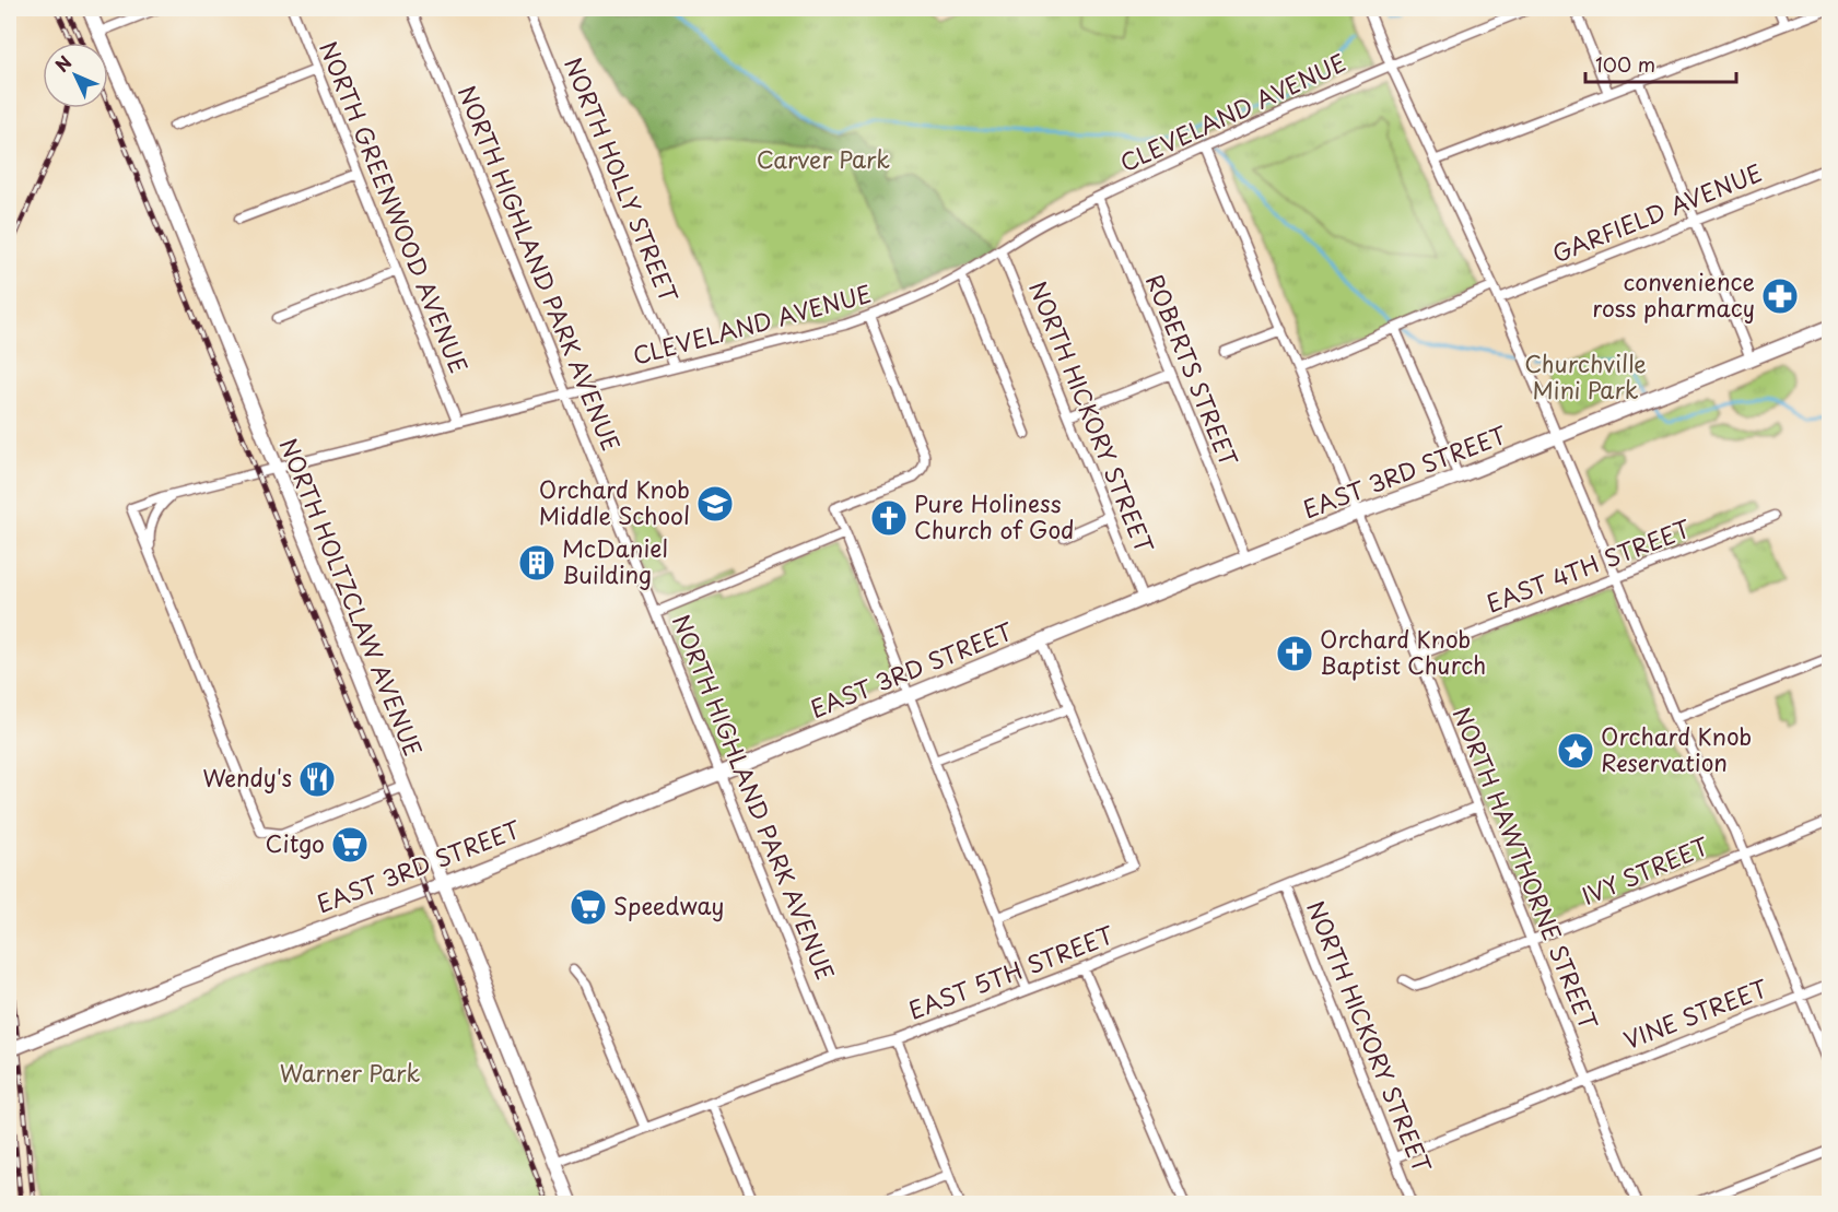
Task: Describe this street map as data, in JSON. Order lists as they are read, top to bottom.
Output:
{
  "streets": {
    "main road": ["EAST 3RD STREET", "NORTH HOLTZCLAW AVENUE"],
    "street": [
      "CLEVELAND AVENUE",
      "NORTH HOLLY STREET",
      "NORTH GREENWOOD AVENUE",
      "GARFIELD AVENUE",
      "NORTH HIGHLAND PARK AVENUE",
      "ROBERTS STREET",
      "NORTH HICKORY STREET",
      "EAST 4TH STREET",
      "NORTH HAWTHORNE STREET",
      "IVY STREET",
      "EAST 5TH STREET",
      "VINE STREET"
    ]
  },
  "crossings": [
    ["CLEVELAND AVENUE", "NORTH HOLLY STREET"],
    ["CLEVELAND AVENUE", "NORTH GREENWOOD AVENUE"],
    ["CLEVELAND AVENUE", "NORTH HIGHLAND PARK AVENUE"],
    ["CLEVELAND AVENUE", "ROBERTS STREET"],
    ["CLEVELAND AVENUE", "NORTH HICKORY STREET"],
    ["CLEVELAND AVENUE", "NORTH HOLTZCLAW AVENUE"],
    ["CLEVELAND AVENUE", "NORTH HAWTHORNE STREET"],
    ["NORTH HIGHLAND PARK AVENUE", "EAST 3RD STREET"],
    ["NORTH HIGHLAND PARK AVENUE", "EAST 5TH STREET"],
    ["ROBERTS STREET", "EAST 3RD STREET"],
    ["NORTH HICKORY STREET", "EAST 3RD STREET"],
    ["NORTH HICKORY STREET", "EAST 5TH STREET"],
    ["NORTH HICKORY STREET", "VINE STREET"],
    ["EAST 3RD STREET", "NORTH HOLTZCLAW AVENUE"],
    ["EAST 3RD STREET", "NORTH HAWTHORNE STREET"],
    ["EAST 4TH STREET", "NORTH HAWTHORNE STREET"],
    ["NORTH HOLTZCLAW AVENUE", "EAST 5TH STREET"],
    ["NORTH HAWTHORNE STREET", "IVY STREET"],
    ["NORTH HAWTHORNE STREET", "EAST 5TH STREET"],
    ["NORTH HAWTHORNE STREET", "VINE STREET"]
  ],
  "parks": ["Carver Park", "Churchville Mini Park", "Warner Park"],
  "places": {
    "pharmacy": ["convenience ross pharmacy"],
    "school or university": ["Orchard Knob Middle School"],
    "church": ["Pure Holiness Church of God", "Orchard Knob Baptist Church"],
    "building": ["McDaniel Building"],
    "place": ["Orchard Knob Reservation"],
    "restaurant": ["Wendy's"],
    "supermarket": ["Citgo", "Speedway"]
  },
  "scale_bar": "100 m",
  "north": "top left"
}
